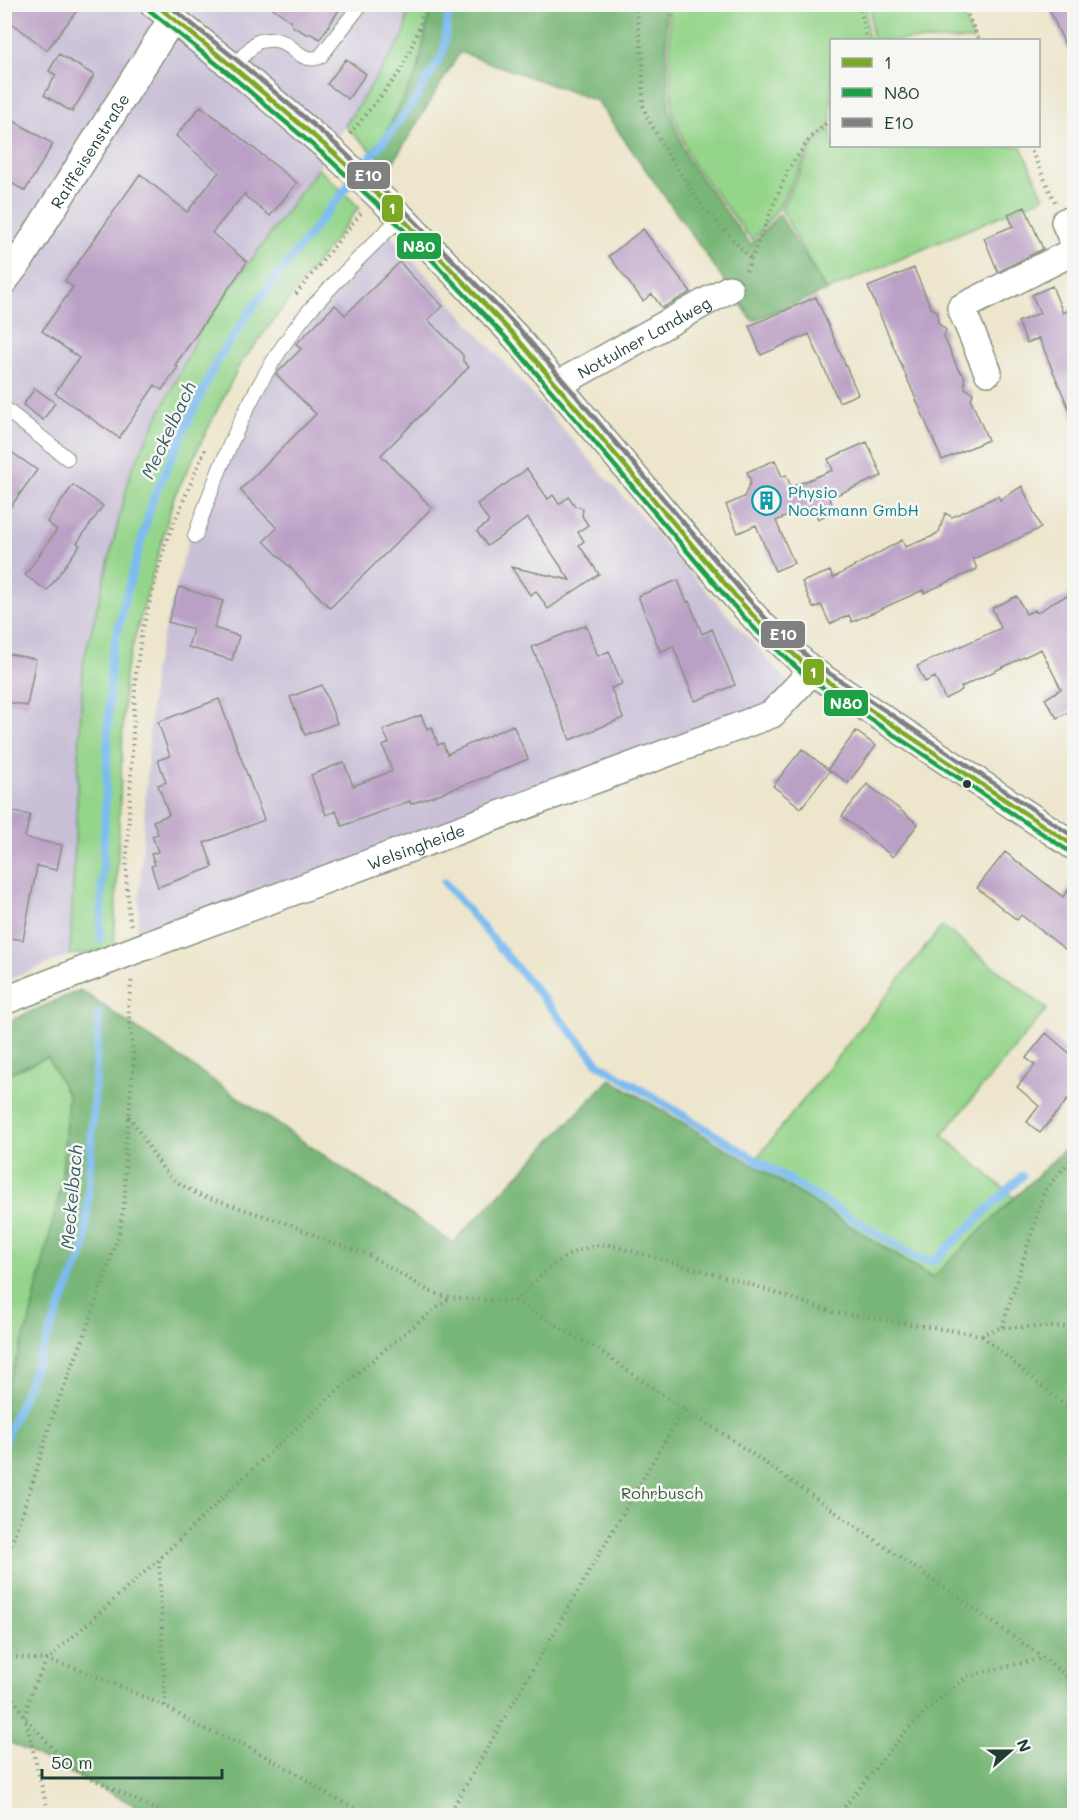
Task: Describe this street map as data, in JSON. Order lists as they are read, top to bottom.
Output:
{
  "streets": {
    "street": ["Raiffeisenstraße", "Nottulner Landweg", "Welsingheide"]
  },
  "crossings": [
    ["Raiffeisenstraße", "Nottulner Landweg"],
    ["Nottulner Landweg", "Welsingheide"]
  ],
  "water": ["Meckelbach"],
  "parks": ["Rohrbusch"],
  "places": {
    "building": ["Physio Nockmann GmbH"]
  },
  "lines": ["transit line 1", "transit line E10", "transit line N80"],
  "legend": ["1", "N80", "E10"],
  "scale_bar": "50 m",
  "north": "right"
}
